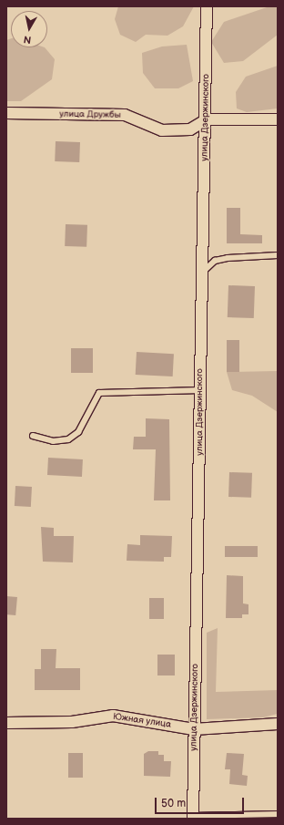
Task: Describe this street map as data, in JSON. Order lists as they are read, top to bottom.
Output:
{
  "streets": {
    "street": ["улица Дружбы", "улица Дзержинского", "Южная улица"]
  },
  "crossings": [
    ["улица Дружбы", "улица Дзержинского"],
    ["улица Дзержинского", "Южная улица"]
  ],
  "scale_bar": "50 m",
  "north": "bottom"
}
